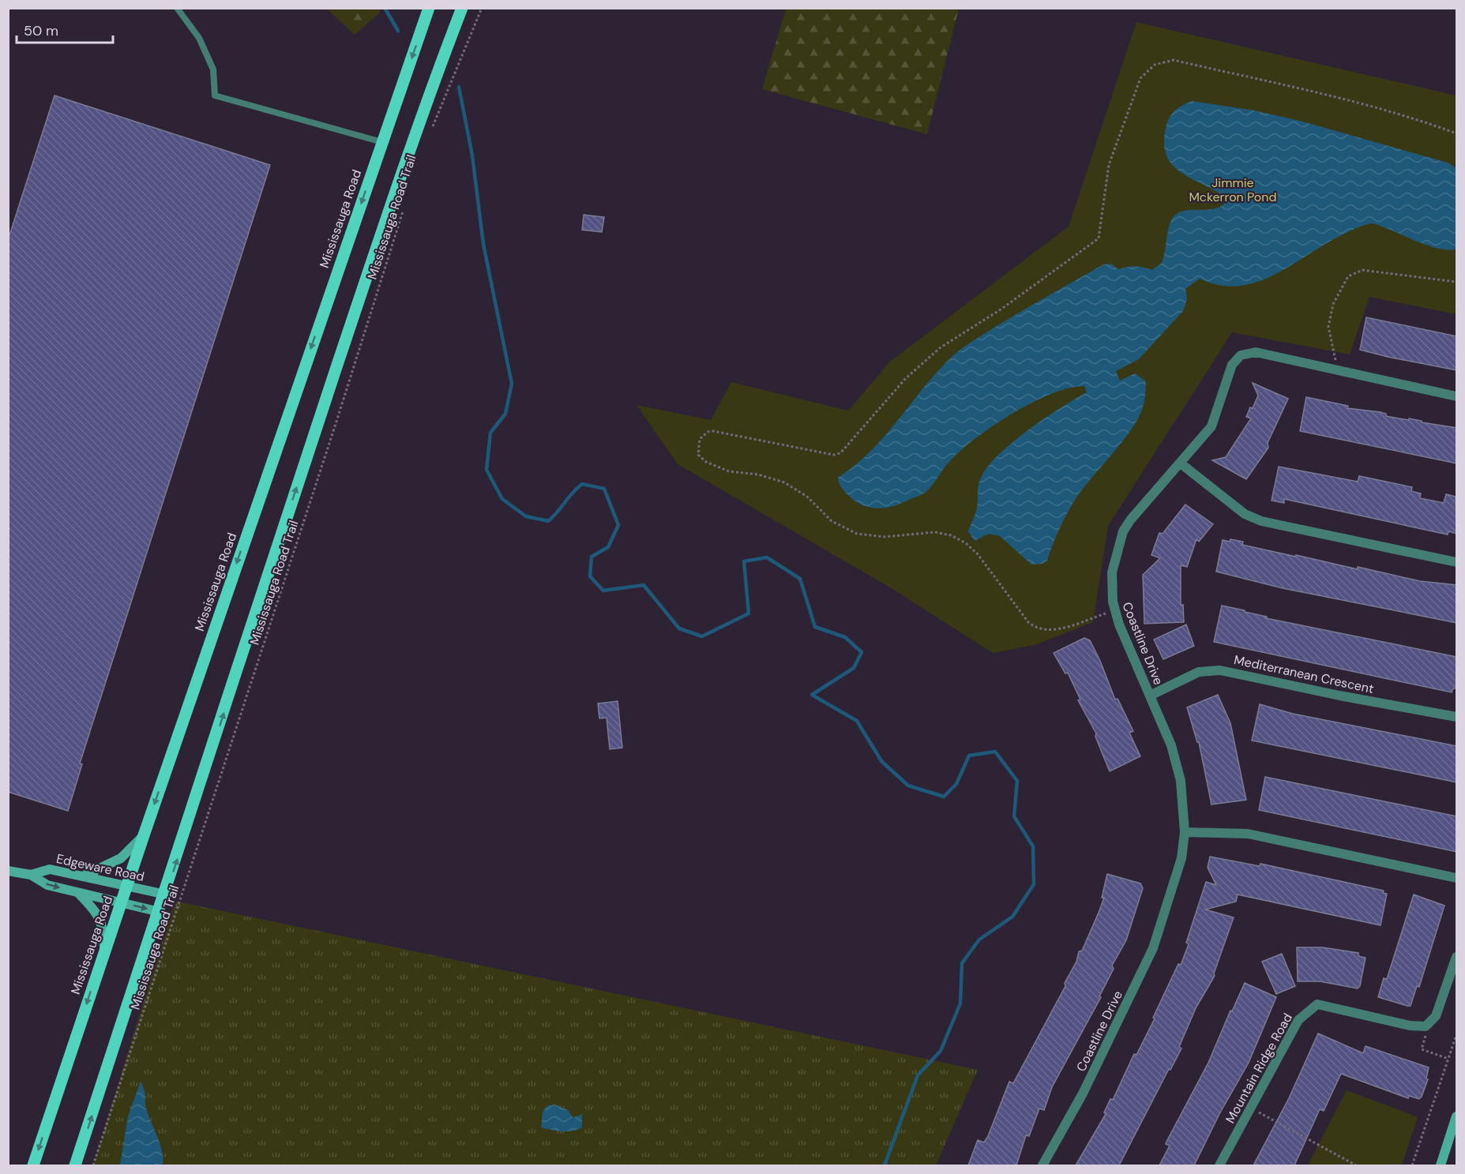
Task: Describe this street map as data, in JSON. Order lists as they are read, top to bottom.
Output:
{
  "streets": {
    "main road": ["Mississauga Road"],
    "street": [
      "Coastline Drive",
      "Mediterranean Crescent",
      "Edgeware Road",
      "Mountain Ridge Road"
    ],
    "path": ["Mississauga Road Trail"]
  },
  "crossings": [
    ["Mississauga Road", "Edgeware Road"],
    ["Coastline Drive", "Mediterranean Crescent"]
  ],
  "parks": ["Jimmie Mckerron Pond"],
  "scale_bar": "50 m"
}
